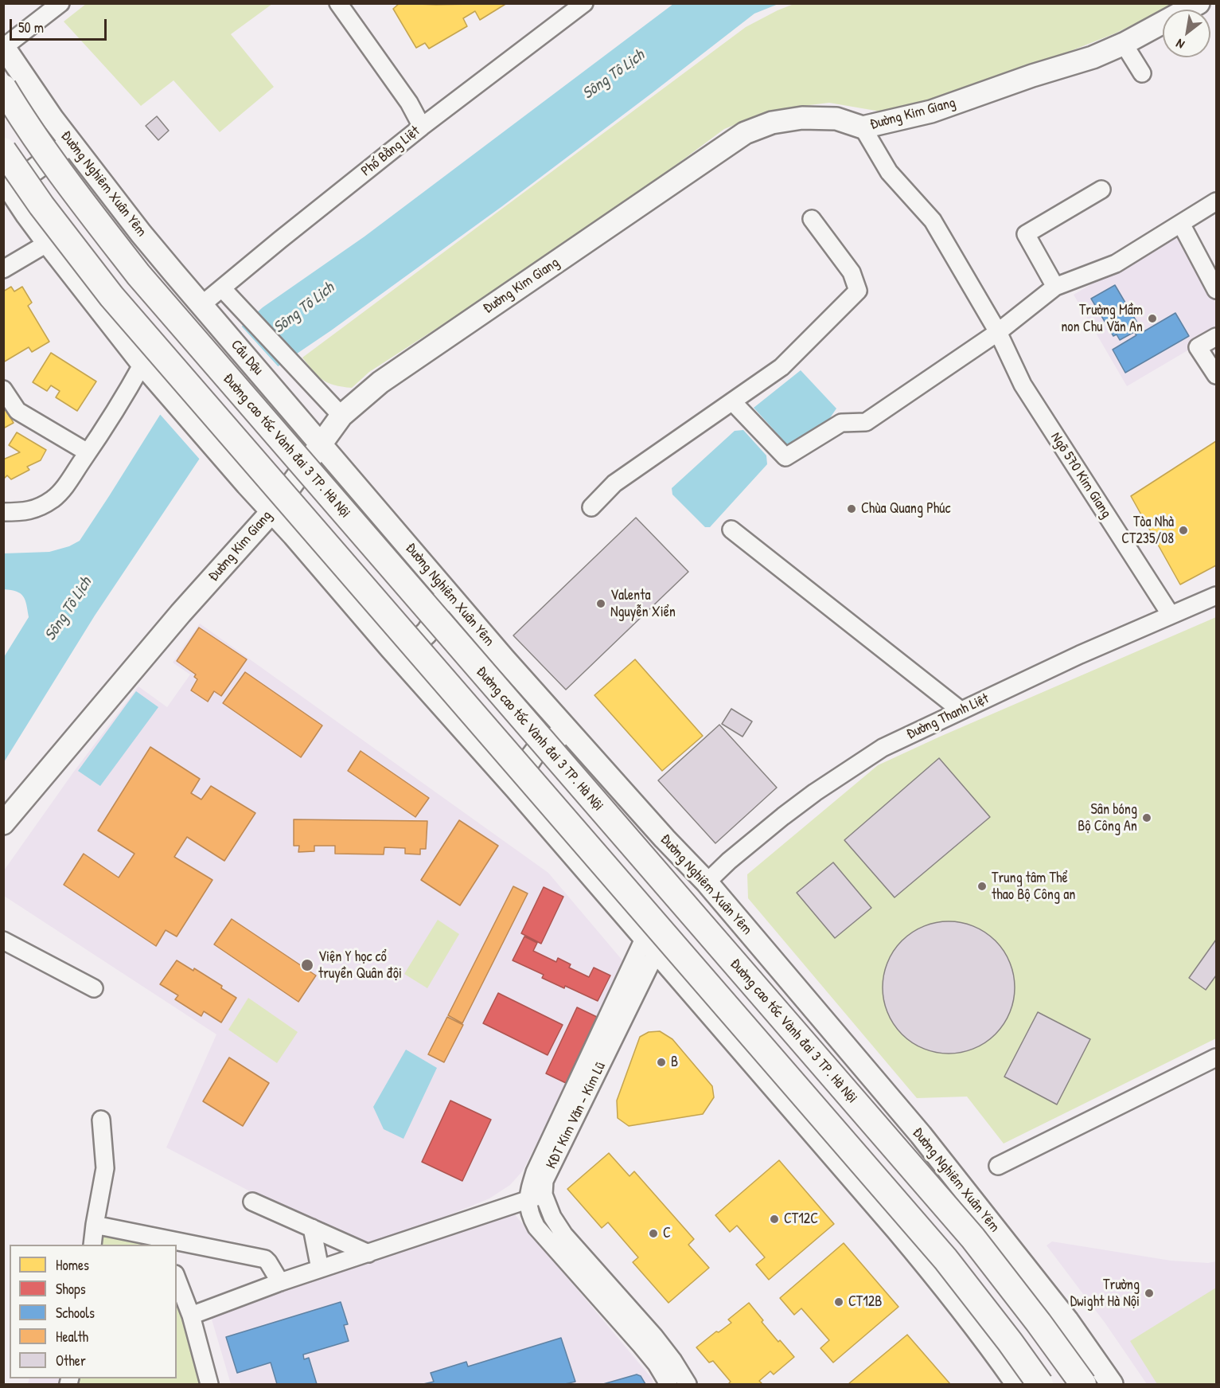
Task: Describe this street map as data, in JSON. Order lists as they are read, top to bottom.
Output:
{
  "streets": {
    "highway": ["Đường cao tốc Vành đai 3 TP. Hà Nội"],
    "main road": ["Đường Kim Giang", "Đường Nghiêm Xuân Yêm", "Cầu Dậu"],
    "street": [
      "Phố Bằng Liệt",
      "Ngõ 570 Kim Giang",
      "Đường Thanh Liệt",
      "KĐT Kim Văn - Kim Lũ"
    ]
  },
  "crossings": [
    ["Đường Kim Giang", "Đường Nghiêm Xuân Yêm"],
    ["Đường Kim Giang", "Cầu Dậu"],
    ["Đường Kim Giang", "Ngõ 570 Kim Giang"],
    ["Phố Bằng Liệt", "Đường Nghiêm Xuân Yêm"],
    ["Phố Bằng Liệt", "Cầu Dậu"],
    ["Đường Nghiêm Xuân Yêm", "Cầu Dậu"],
    ["Đường Nghiêm Xuân Yêm", "Đường Thanh Liệt"],
    ["Ngõ 570 Kim Giang", "Đường Thanh Liệt"]
  ],
  "water": ["Sông Tô Lịch"],
  "places": [
    "Trường Mầm non Chu Văn An",
    "Chùa Quang Phúc",
    "Tòa Nhà CT235/08",
    "Valenta Nguyễn Xiển",
    "Sân bóng Bộ Công An",
    "Trung tâm Thể thao Bộ Công an",
    "Viện Y học cổ truyền Quân đội",
    "B",
    "CT12C",
    "C",
    "Trường Dwight Hà Nội",
    "CT12B"
  ],
  "legend": [
    "Homes",
    "Shops",
    "Schools",
    "Health",
    "Other"
  ],
  "scale_bar": "50 m",
  "north": "bottom left"
}
